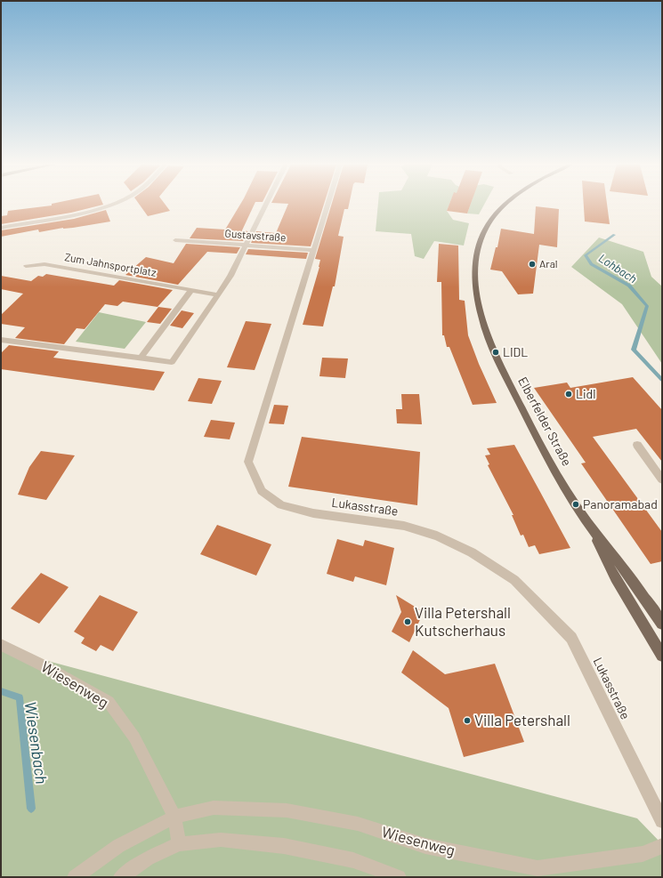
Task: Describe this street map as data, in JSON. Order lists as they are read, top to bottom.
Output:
{
  "streets": {
    "main road": ["Elberfelder Straße"],
    "street": [
      "Gustavstraße",
      "Zum Jahnsportplatz",
      "Lukasstraße",
      "Wiesenweg"
    ]
  },
  "crossings": [
    ["Gustavstraße", "Lukasstraße"]
  ],
  "water": ["Lohbach", "Wiesenbach"],
  "places": [
    "Aral",
    "LIDL",
    "Lidl",
    "Panoramabad",
    "Villa Petershall Kutscherhaus",
    "Villa Petershall"
  ]
}
